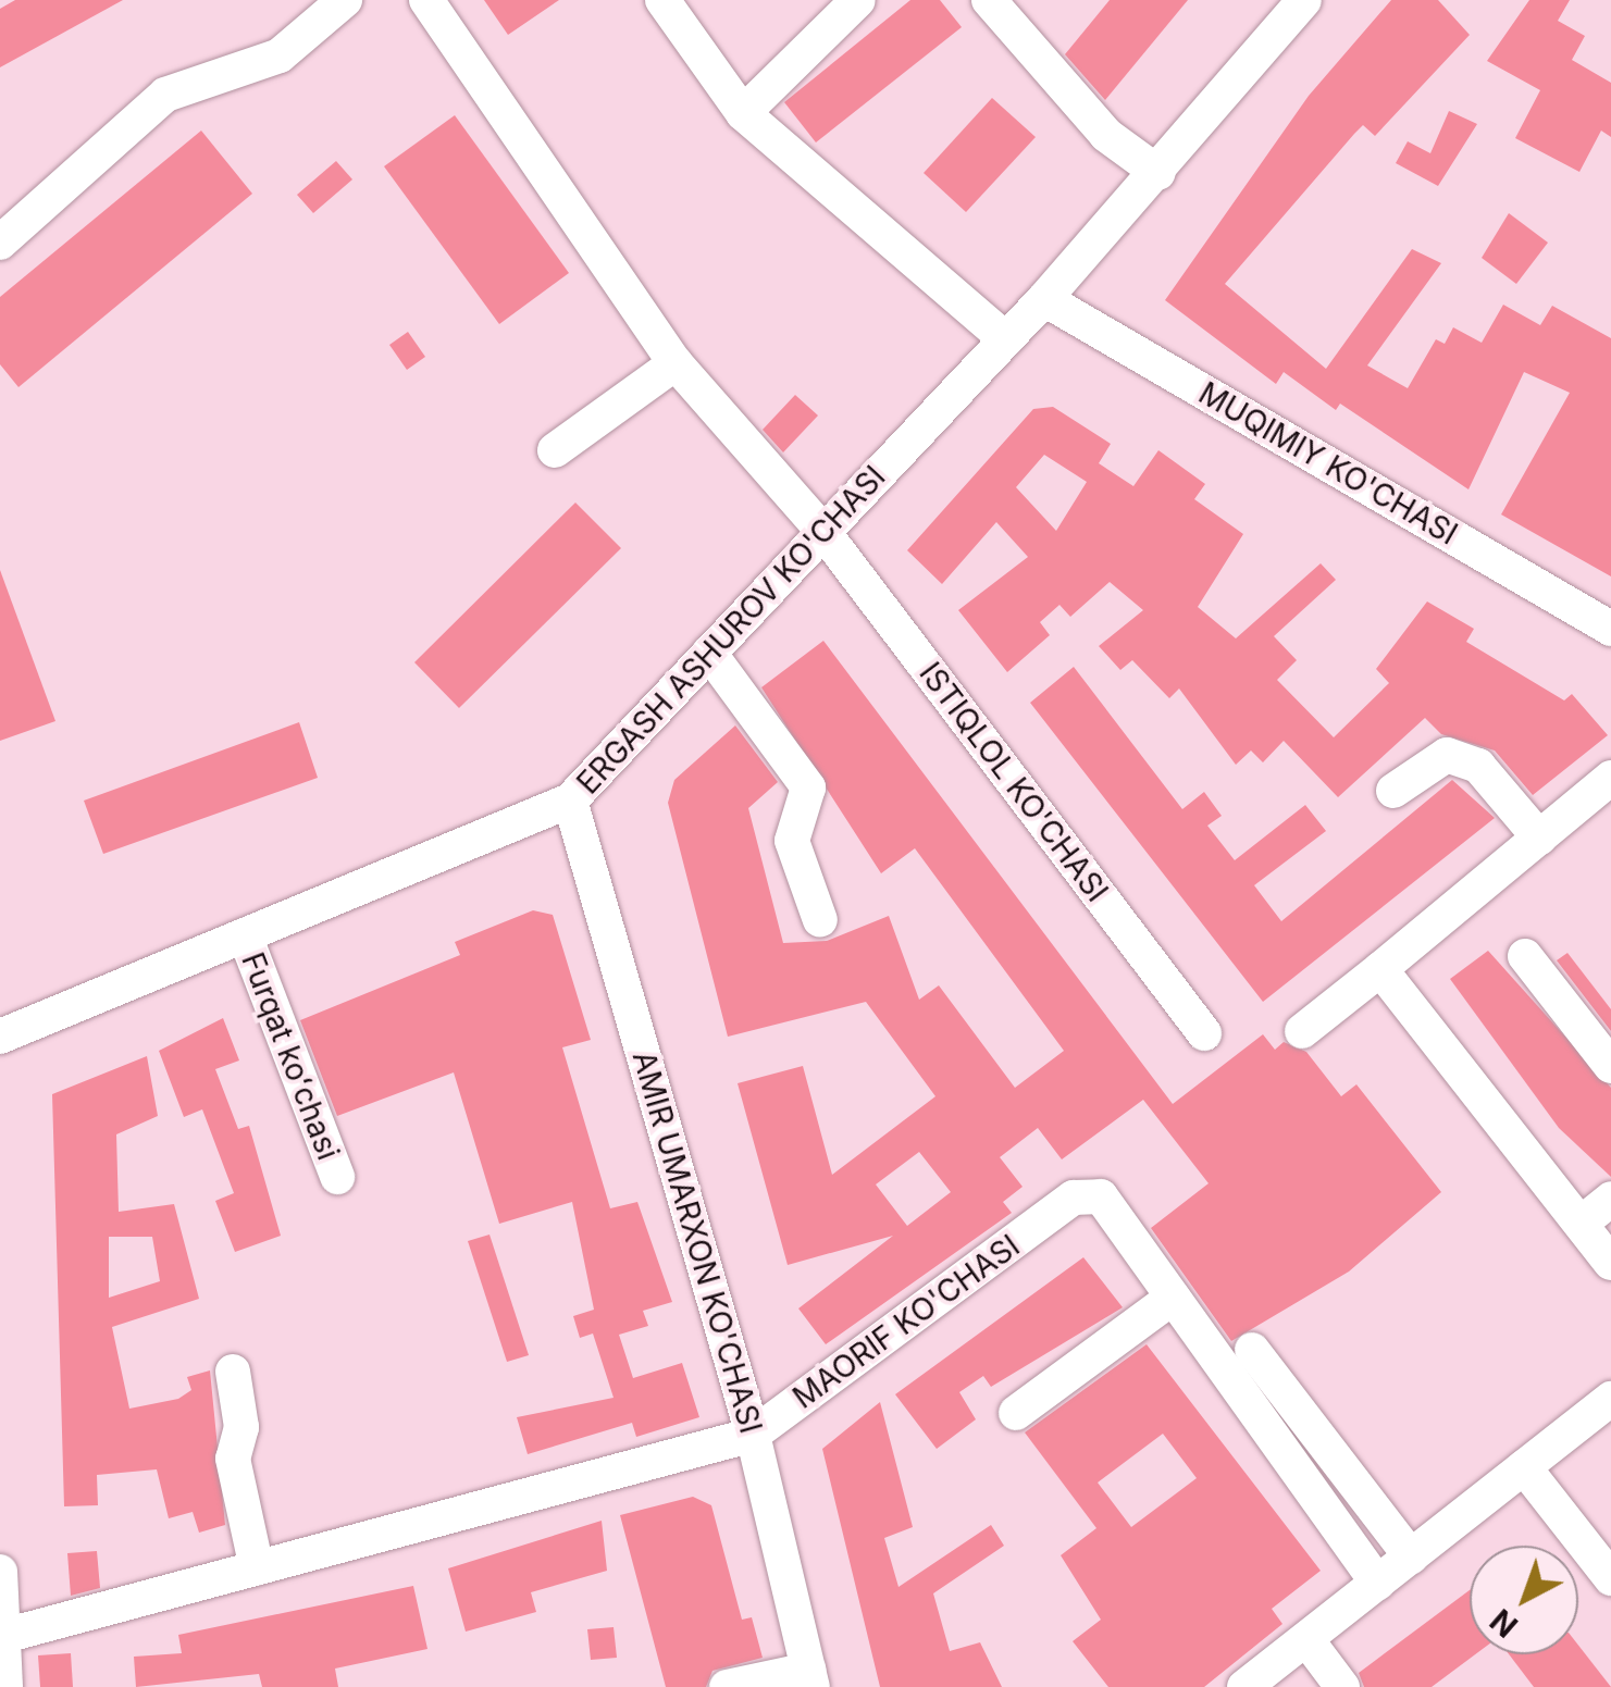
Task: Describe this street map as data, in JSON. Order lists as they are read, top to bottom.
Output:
{
  "streets": {
    "street": [
      "MUQIMIY KO'CHASI",
      "ERGASH ASHUROV KO'CHASI",
      "ISTIQLOL KO'CHASI",
      "Furqat koʻchasi",
      "AMIR UMARXON KO'CHASI",
      "MAORIF KO'CHASI"
    ]
  },
  "crossings": [
    ["MUQIMIY KO'CHASI", "ERGASH ASHUROV KO'CHASI"],
    ["ERGASH ASHUROV KO'CHASI", "ISTIQLOL KO'CHASI"],
    ["ERGASH ASHUROV KO'CHASI", "Furqat koʻchasi"],
    ["ERGASH ASHUROV KO'CHASI", "AMIR UMARXON KO'CHASI"],
    ["AMIR UMARXON KO'CHASI", "MAORIF KO'CHASI"]
  ],
  "north": "bottom left"
}
